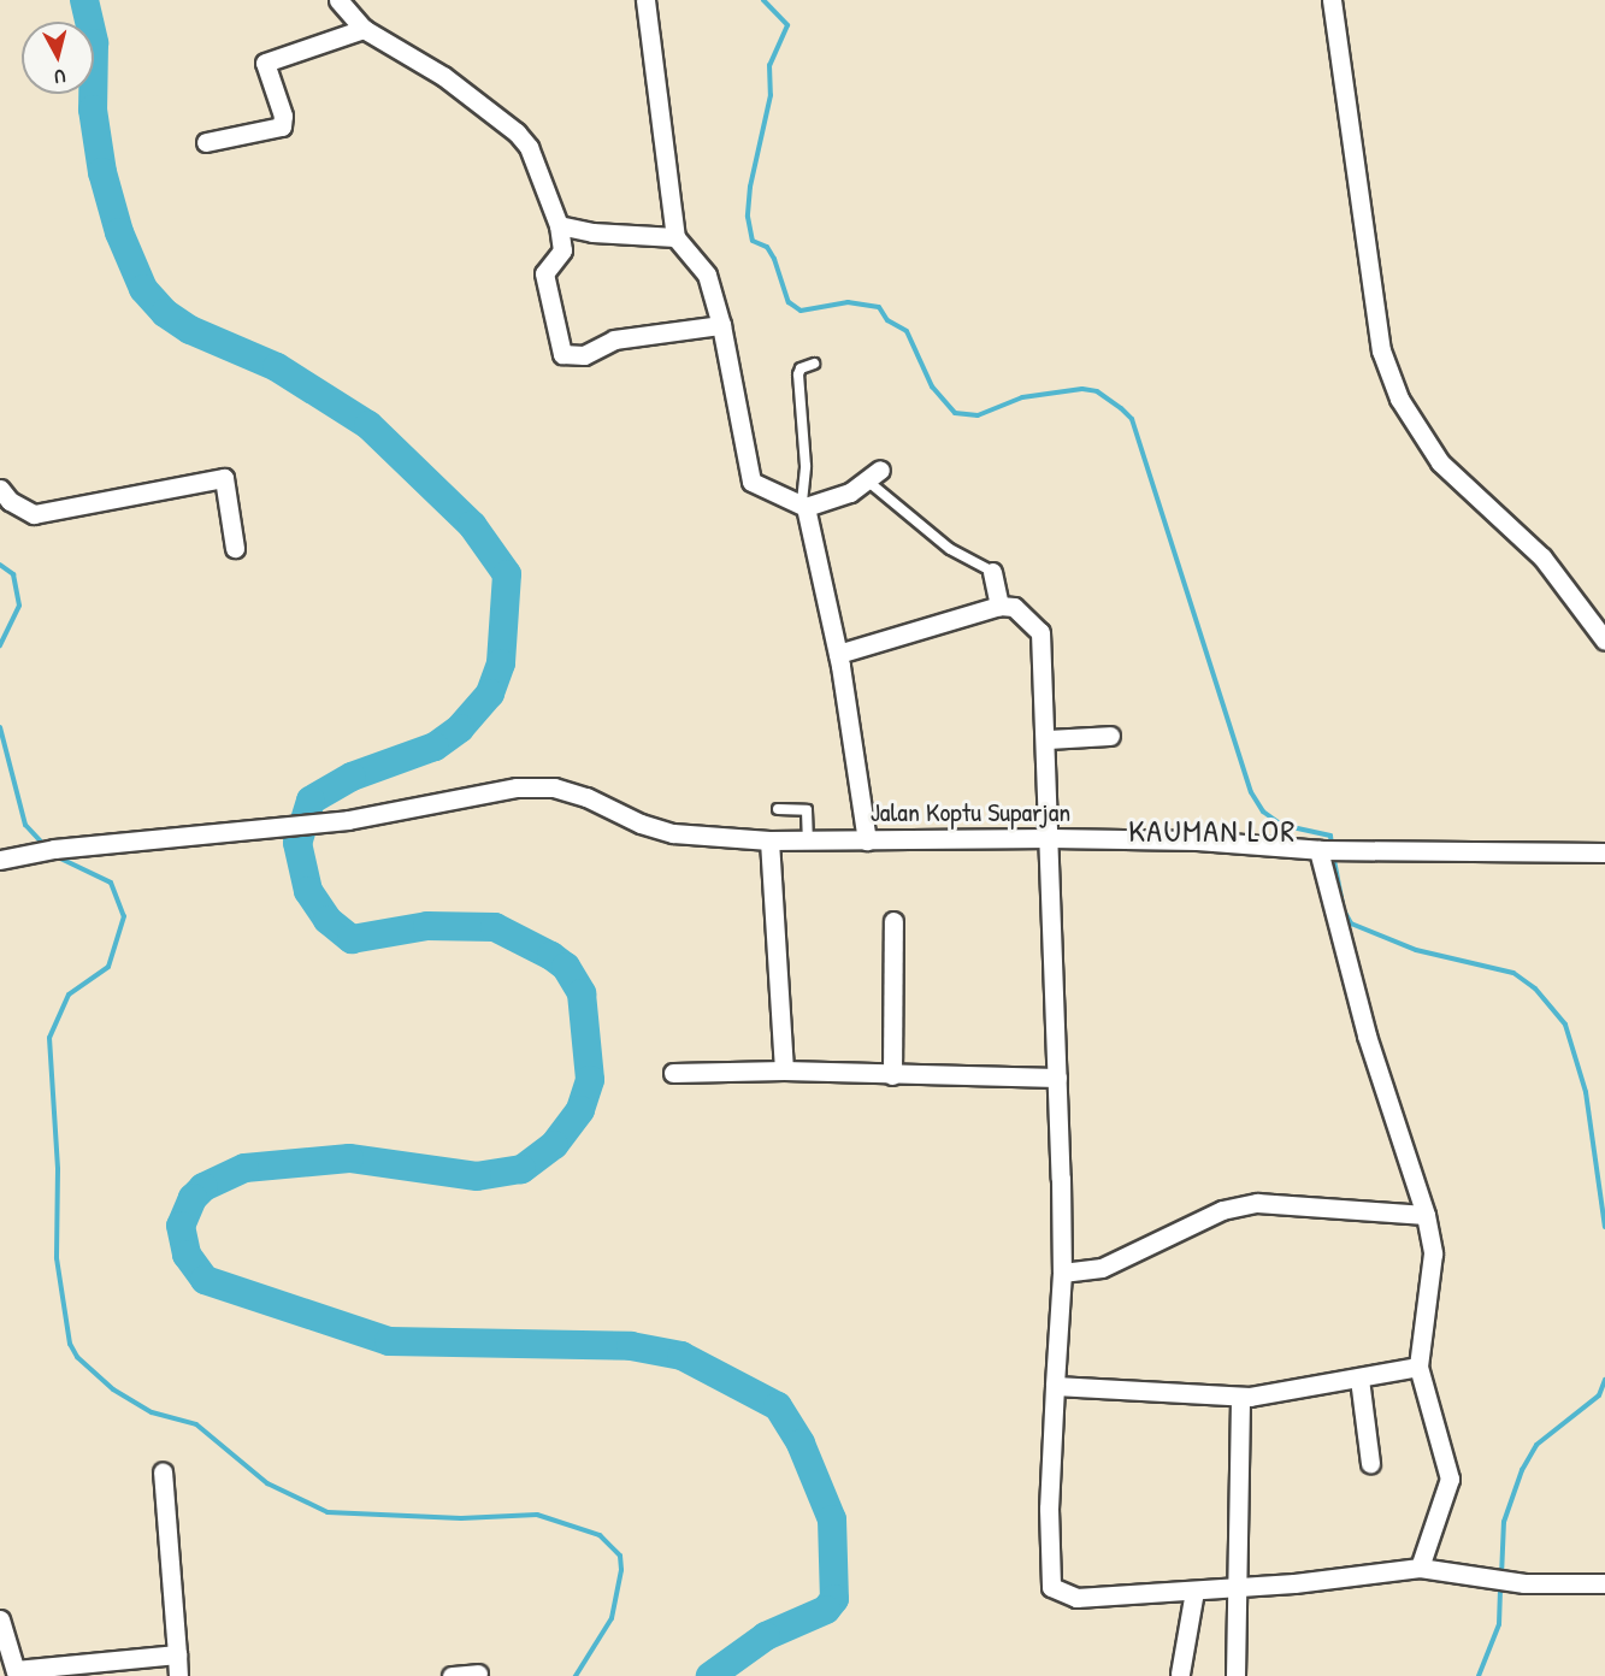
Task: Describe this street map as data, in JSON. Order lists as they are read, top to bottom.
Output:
{
  "streets": {
    "street": ["Jalan Koptu Suparjan"]
  },
  "districts": ["KAUMAN LOR"],
  "north": "bottom"
}
